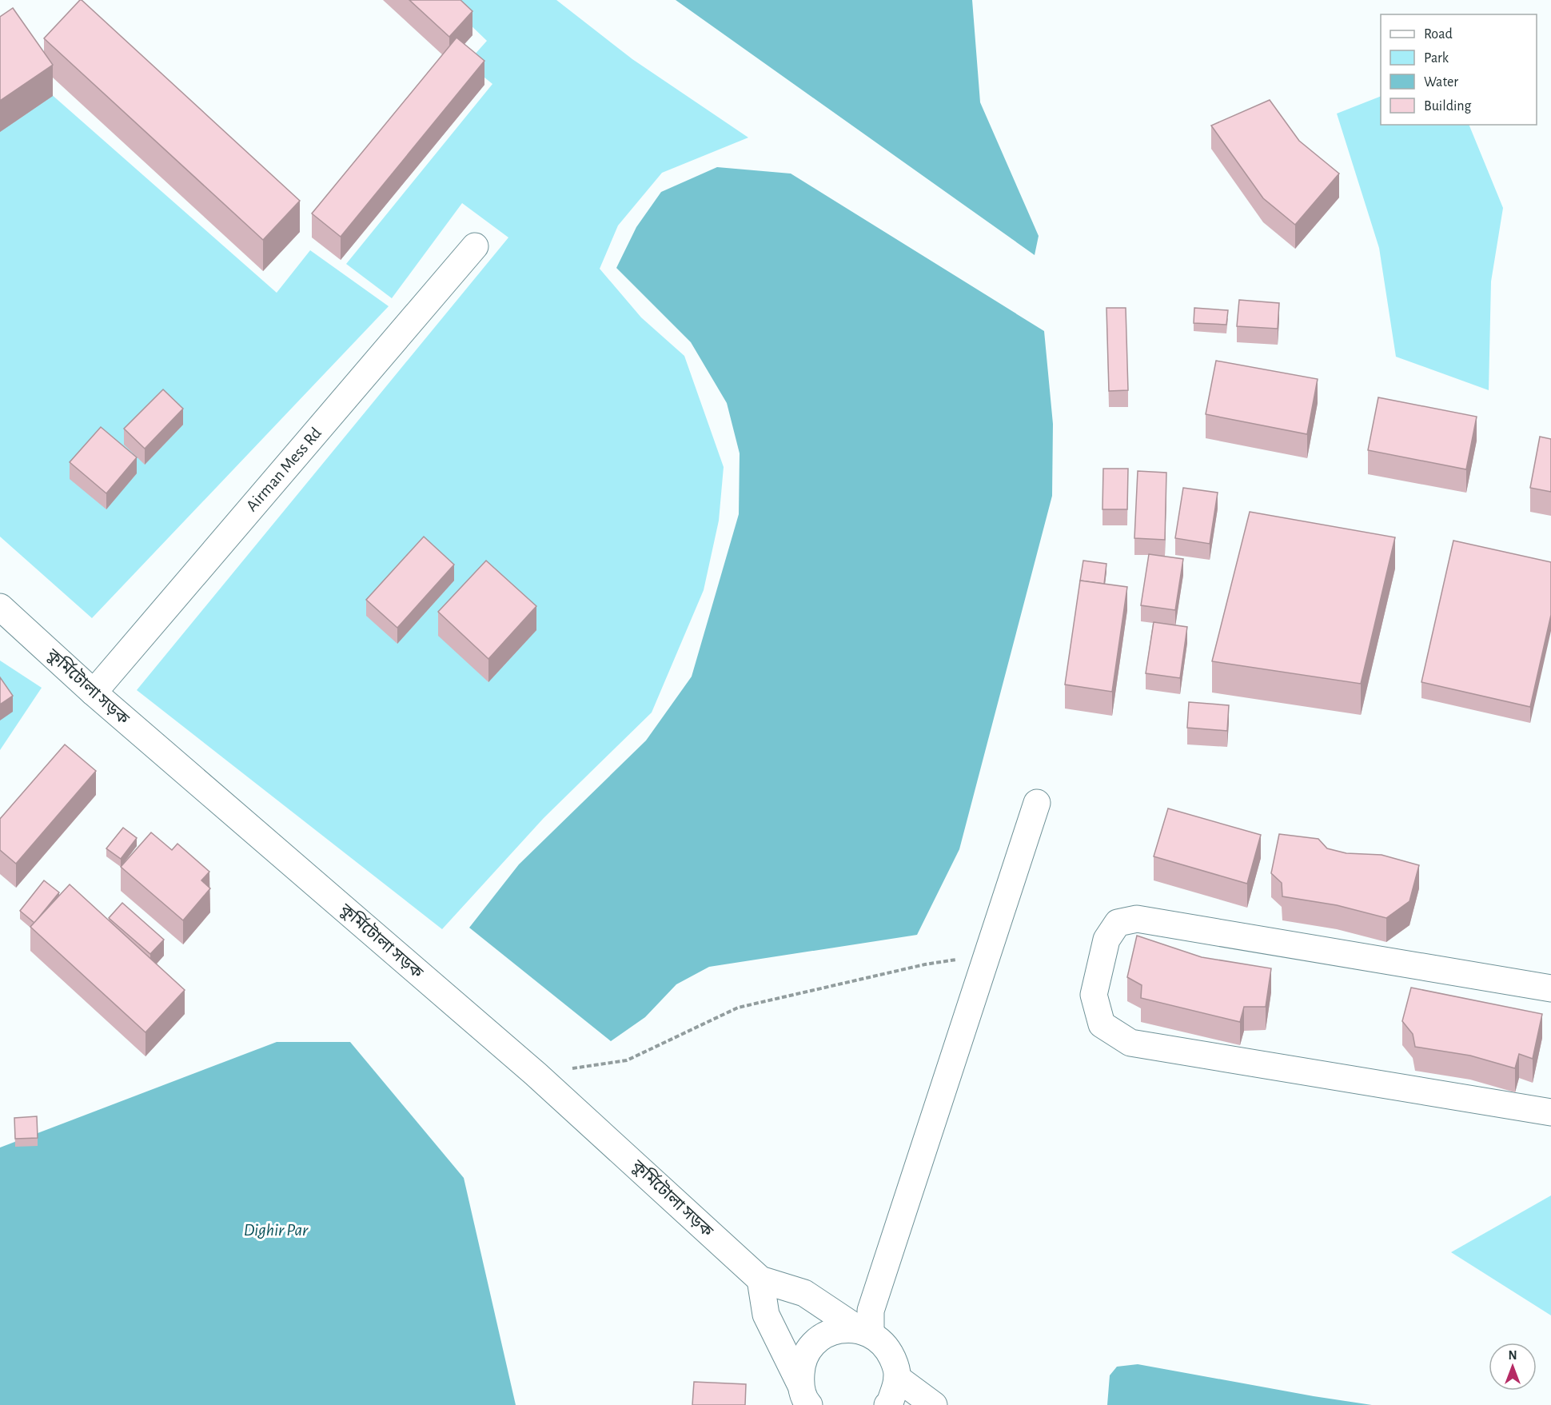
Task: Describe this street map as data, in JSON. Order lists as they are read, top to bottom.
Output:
{
  "streets": {
    "street": ["Airman Mess Rd", "কুর্মিটোলা সড়ক"]
  },
  "crossings": [
    ["Airman Mess Rd", "কুর্মিটোলা সড়ক"]
  ],
  "water": ["Dighir Par"],
  "legend": [
    "Road",
    "Park",
    "Water",
    "Building"
  ],
  "north": "top"
}
